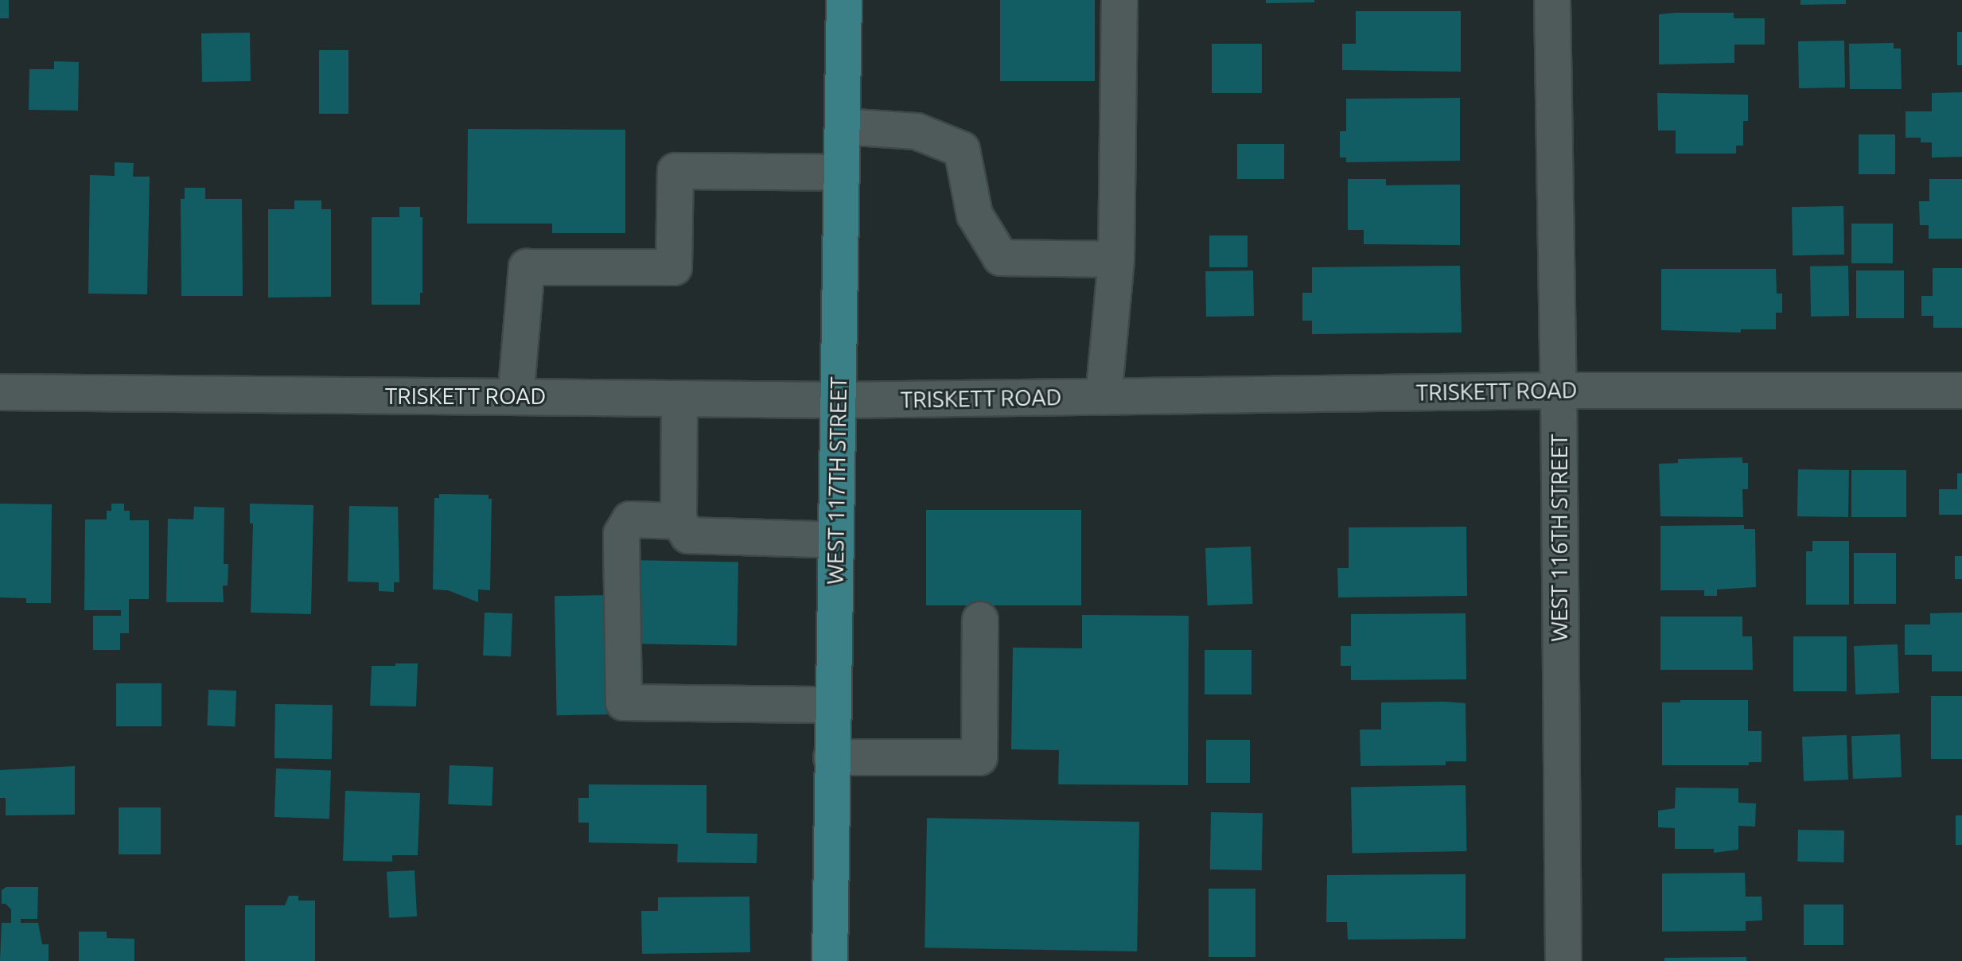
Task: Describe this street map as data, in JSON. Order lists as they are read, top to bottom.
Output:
{
  "streets": {
    "main road": ["WEST 117TH STREET"],
    "street": ["TRISKETT ROAD", "WEST 116TH STREET"]
  },
  "crossings": [
    ["TRISKETT ROAD", "WEST 117TH STREET"],
    ["TRISKETT ROAD", "WEST 116TH STREET"]
  ]
}
